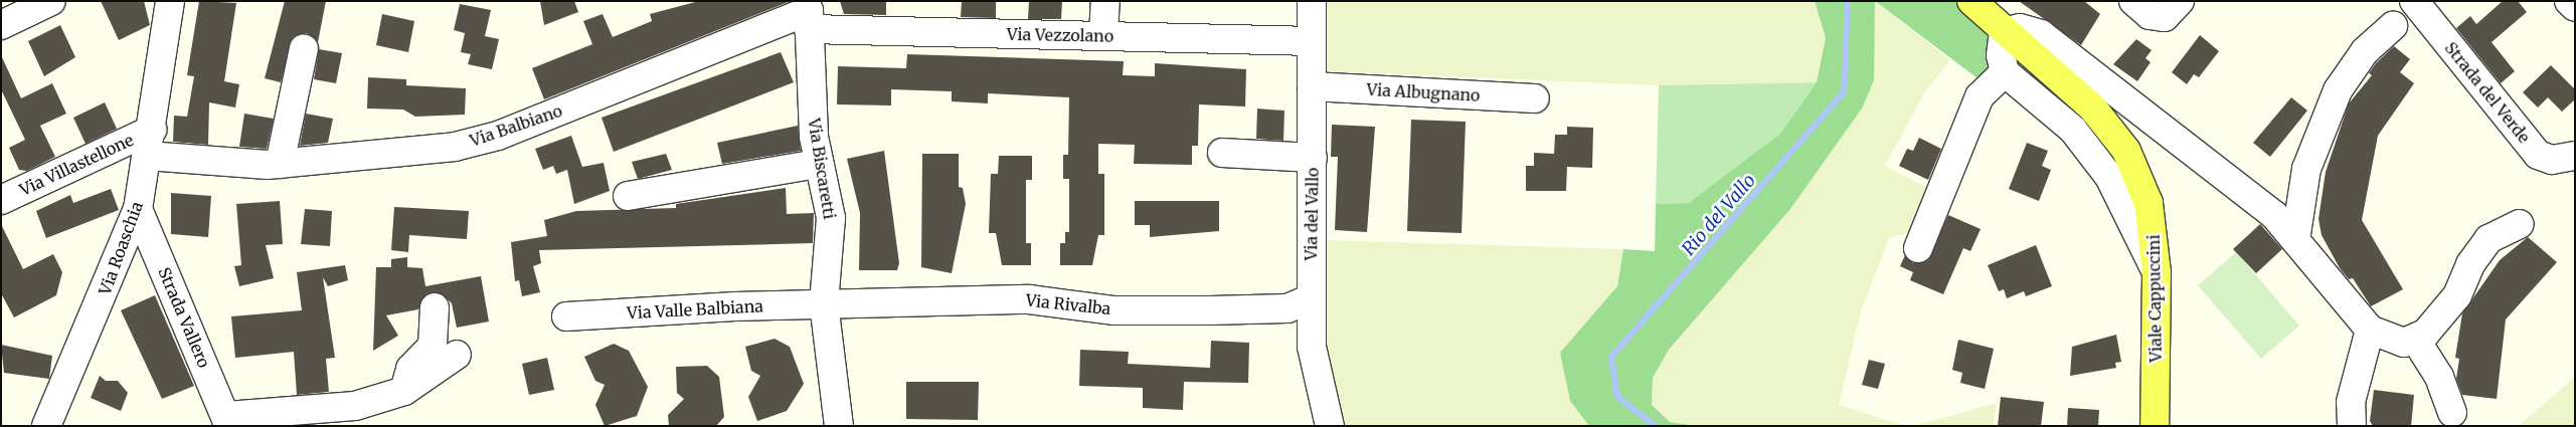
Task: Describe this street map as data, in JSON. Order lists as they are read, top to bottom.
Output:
{
  "streets": {
    "main road": ["Viale Cappuccini"],
    "street": [
      "Via Vezzolano",
      "Via Albugnano",
      "Strada del Verde",
      "Via Balbiano",
      "Via Villastellone",
      "Via Biscaretti",
      "Via del Vallo",
      "Via Roaschia",
      "Via Rivalba",
      "Via Valle Balbiana",
      "Strada Vallero"
    ]
  },
  "crossings": [
    ["Via Vezzolano", "Via Balbiano"],
    ["Via Vezzolano", "Via Biscaretti"],
    ["Via Vezzolano", "Via del Vallo"],
    ["Via Albugnano", "Via del Vallo"],
    ["Via Balbiano", "Via Biscaretti"],
    ["Via Balbiano", "Via Roaschia"],
    ["Via Villastellone", "Via Roaschia"],
    ["Via Biscaretti", "Via Rivalba"],
    ["Via Biscaretti", "Via Valle Balbiana"],
    ["Via del Vallo", "Via Rivalba"],
    ["Via Roaschia", "Strada Vallero"],
    ["Via Rivalba", "Via Valle Balbiana"]
  ],
  "water": ["Rio del Vallo"]
}
